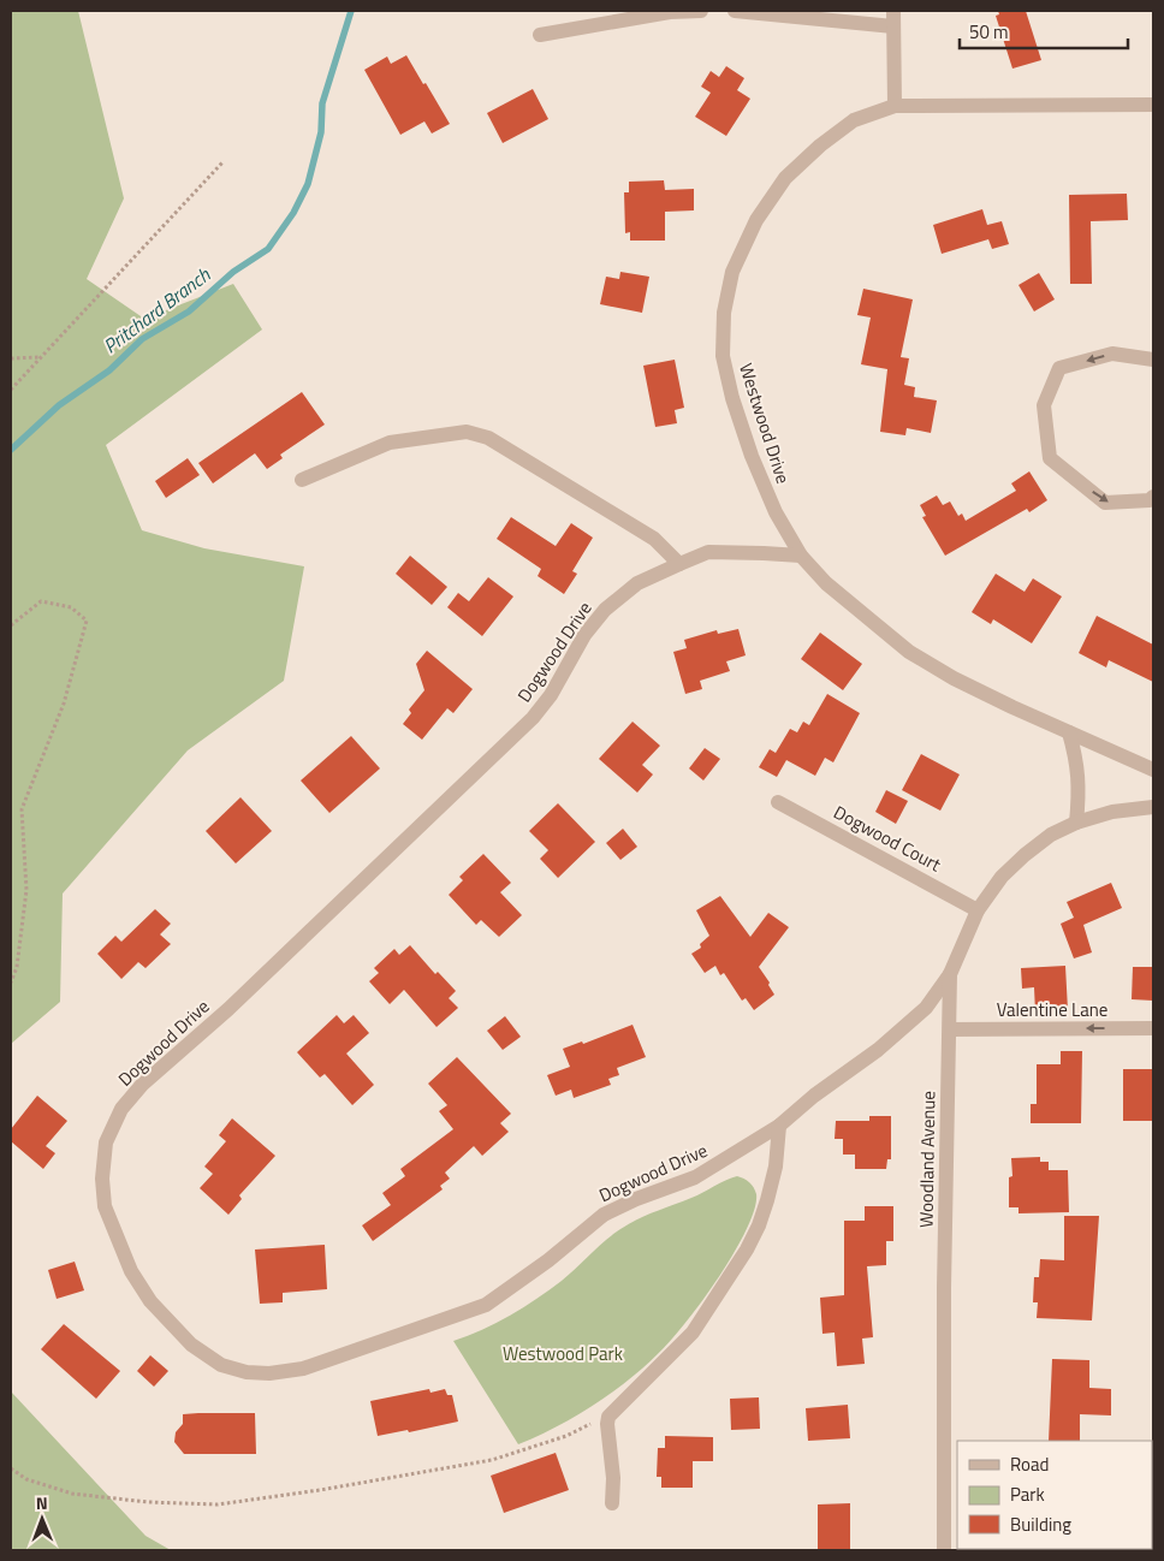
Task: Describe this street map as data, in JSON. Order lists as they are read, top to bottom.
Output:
{
  "streets": {
    "street": [
      "Westwood Drive",
      "Dogwood Drive",
      "Dogwood Court",
      "Valentine Lane",
      "Woodland Avenue"
    ]
  },
  "crossings": [
    ["Westwood Drive", "Dogwood Drive"],
    ["Dogwood Drive", "Woodland Avenue"],
    ["Dogwood Court", "Woodland Avenue"],
    ["Valentine Lane", "Woodland Avenue"]
  ],
  "one_way": ["Valentine Lane"],
  "water": ["Pritchard Branch"],
  "parks": ["Westwood Park"],
  "legend": ["Road", "Park", "Building"],
  "scale_bar": "50 m",
  "north": "top"
}
